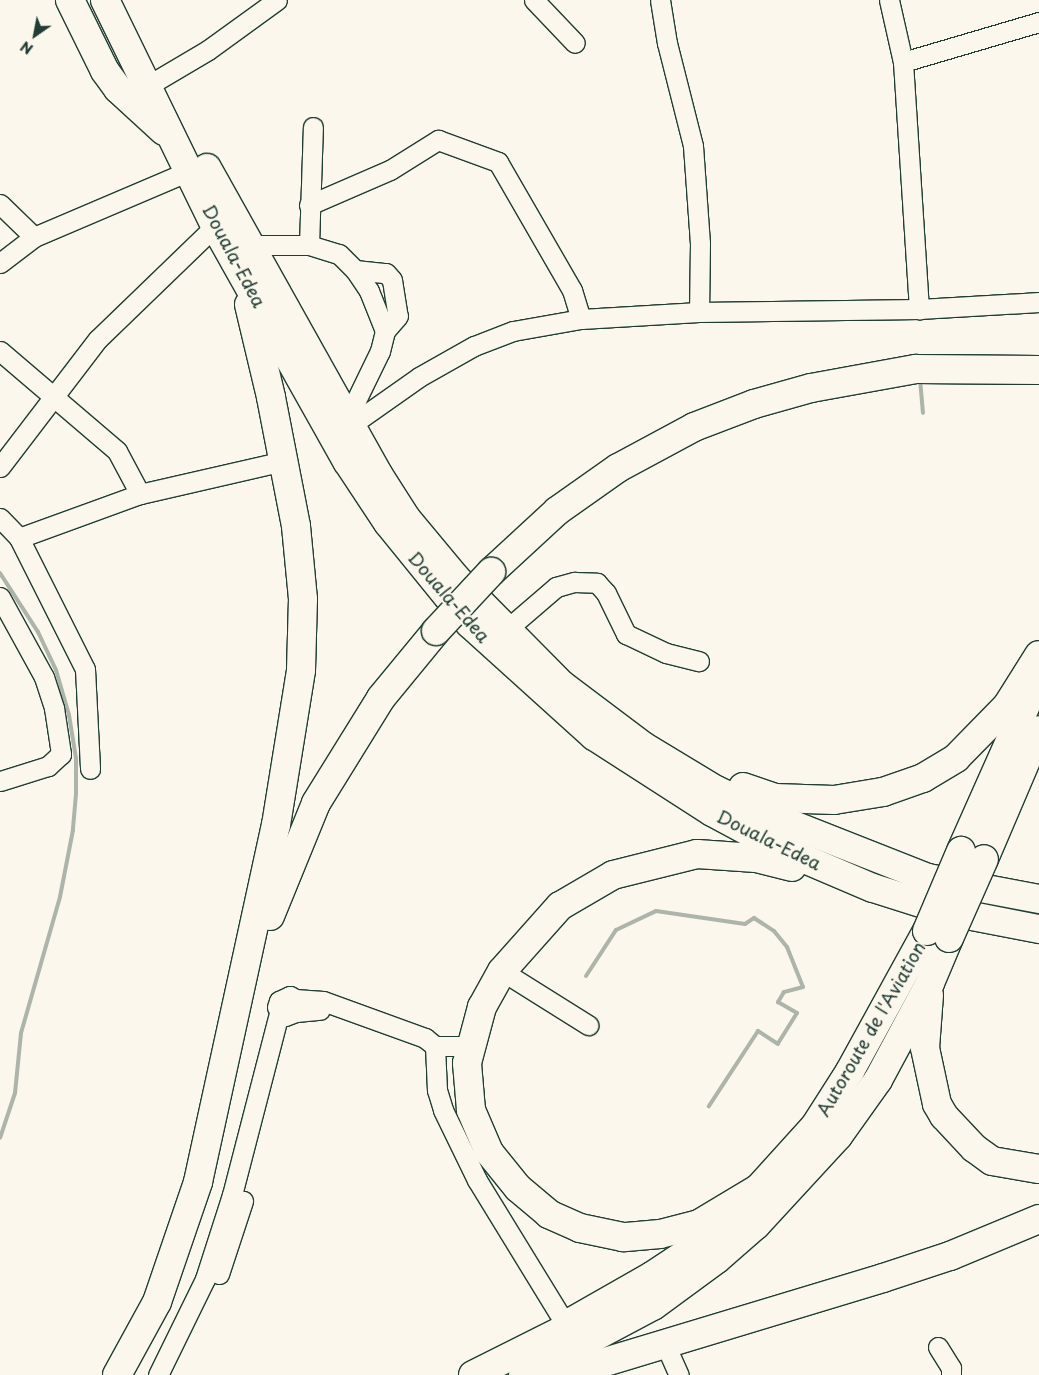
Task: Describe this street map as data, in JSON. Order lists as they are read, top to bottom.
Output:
{
  "streets": {
    "highway": ["Douala-Edea", "Autoroute de l'Aviation"]
  },
  "north": "bottom left"
}
